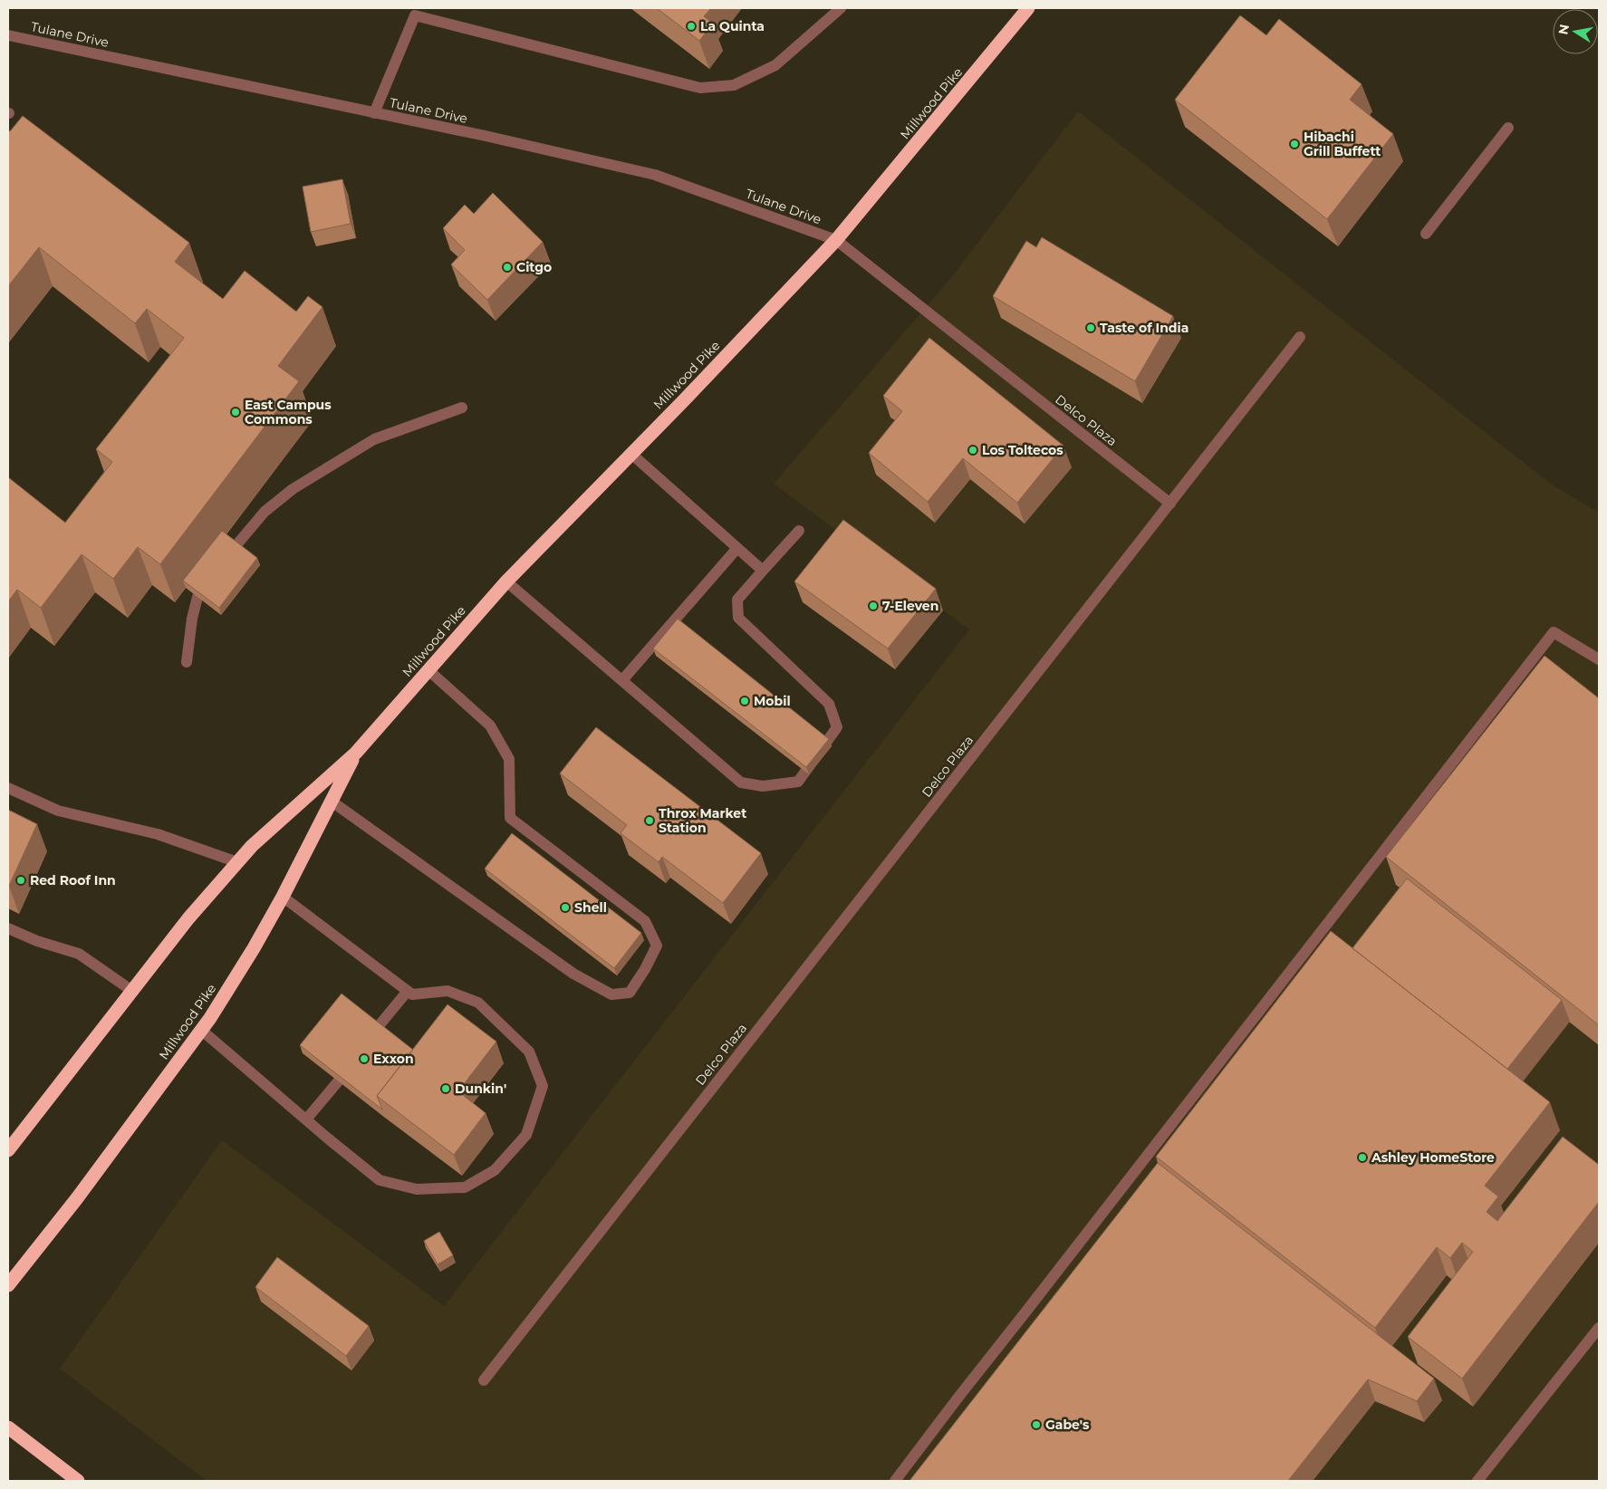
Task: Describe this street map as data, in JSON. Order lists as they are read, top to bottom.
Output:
{
  "streets": {
    "highway": ["Millwood Pike"],
    "street": ["Tulane Drive", "Delco Plaza"]
  },
  "crossings": [
    ["Tulane Drive", "Millwood Pike"],
    ["Tulane Drive", "Delco Plaza"],
    ["Millwood Pike", "Delco Plaza"]
  ],
  "places": [
    "La Quinta",
    "Hibachi Grill Buffett",
    "Citgo",
    "Taste of India",
    "East Campus Commons",
    "Los Toltecos",
    "7-Eleven",
    "Mobil",
    "Throx Market Station",
    "Red Roof Inn",
    "Shell",
    "Exxon",
    "Dunkin'",
    "Ashley HomeStore",
    "Gabe's"
  ],
  "north": "left"
}
